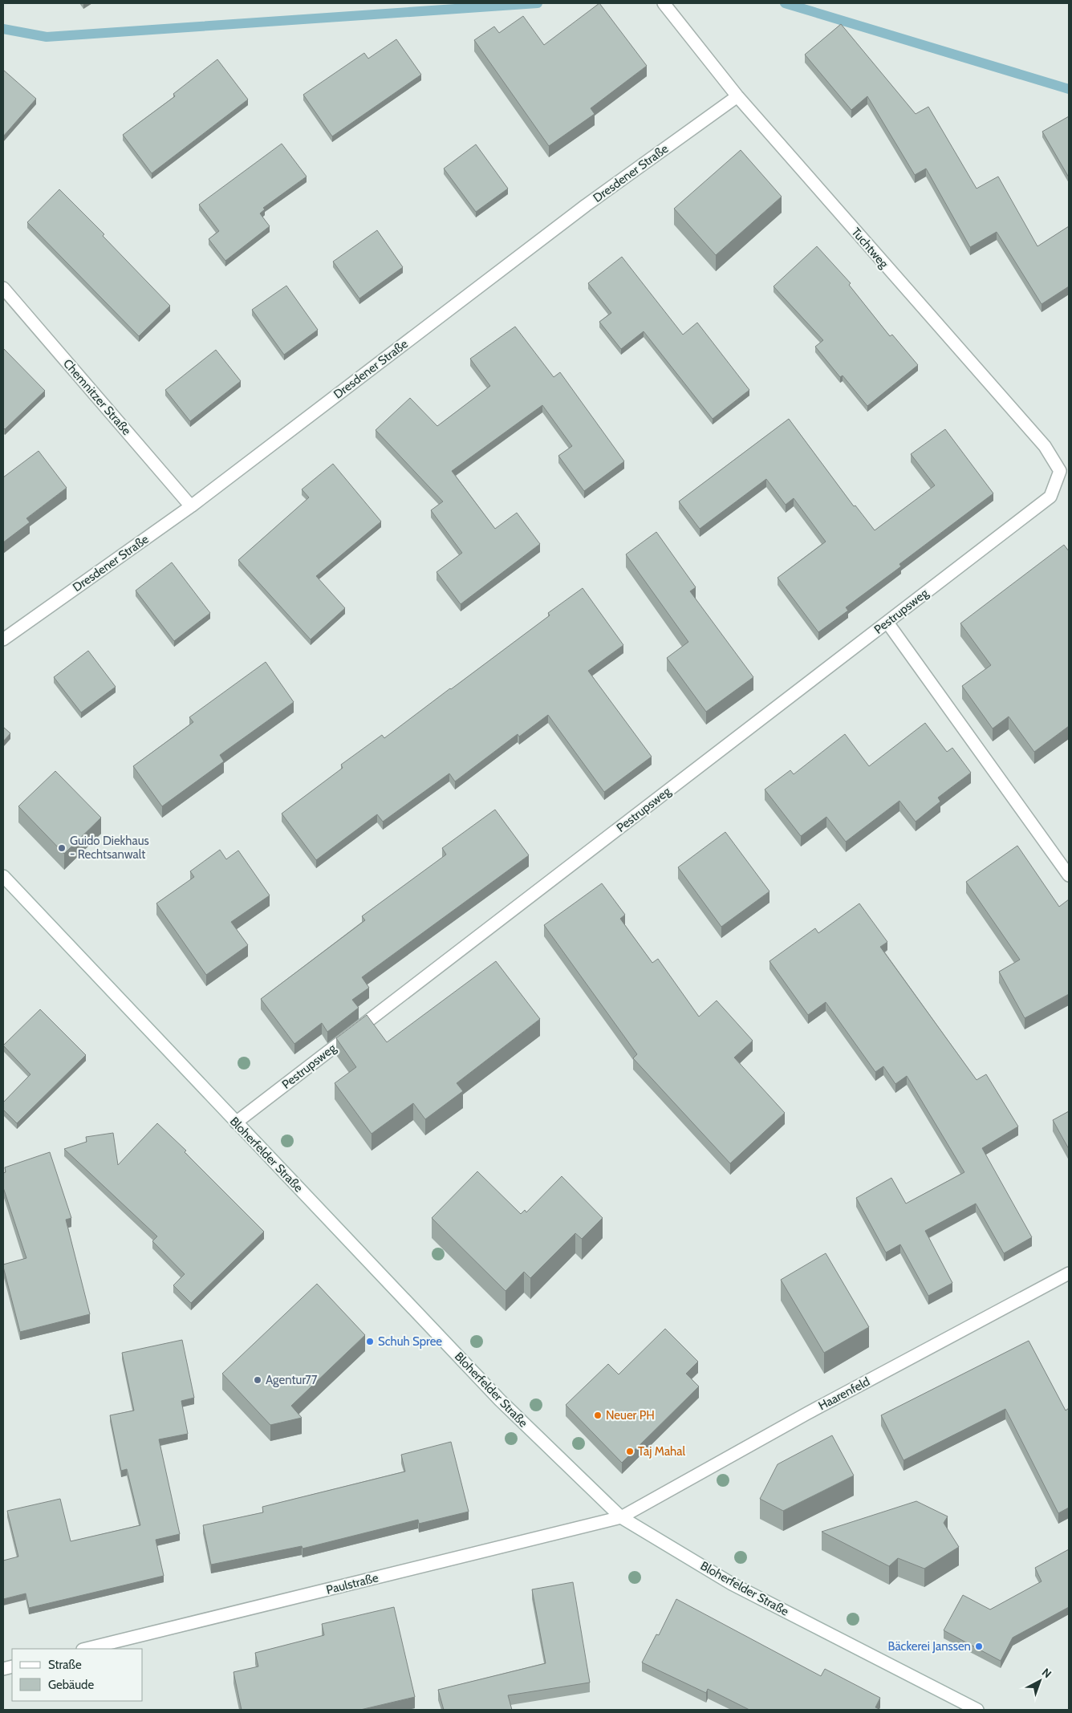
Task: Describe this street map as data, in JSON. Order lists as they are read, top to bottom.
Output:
{
  "streets": {
    "street": [
      "Dresdener Straße",
      "Tuchtweg",
      "Chemnitzer Straße",
      "Pestrupsweg",
      "Bloherfelder Straße",
      "Haarenfeld",
      "Paulstraße"
    ]
  },
  "crossings": [
    ["Dresdener Straße", "Tuchtweg"],
    ["Dresdener Straße", "Chemnitzer Straße"],
    ["Tuchtweg", "Pestrupsweg"],
    ["Pestrupsweg", "Bloherfelder Straße"],
    ["Bloherfelder Straße", "Haarenfeld"],
    ["Bloherfelder Straße", "Paulstraße"],
    ["Haarenfeld", "Paulstraße"]
  ],
  "places": [
    "Guido Diekhaus - Rechtsanwalt",
    "Schuh Spree",
    "Agentur77",
    "Neuer PH",
    "Taj Mahal",
    "Bäckerei Janssen"
  ],
  "legend": ["Straße", "Gebäude"],
  "north": "top right"
}
